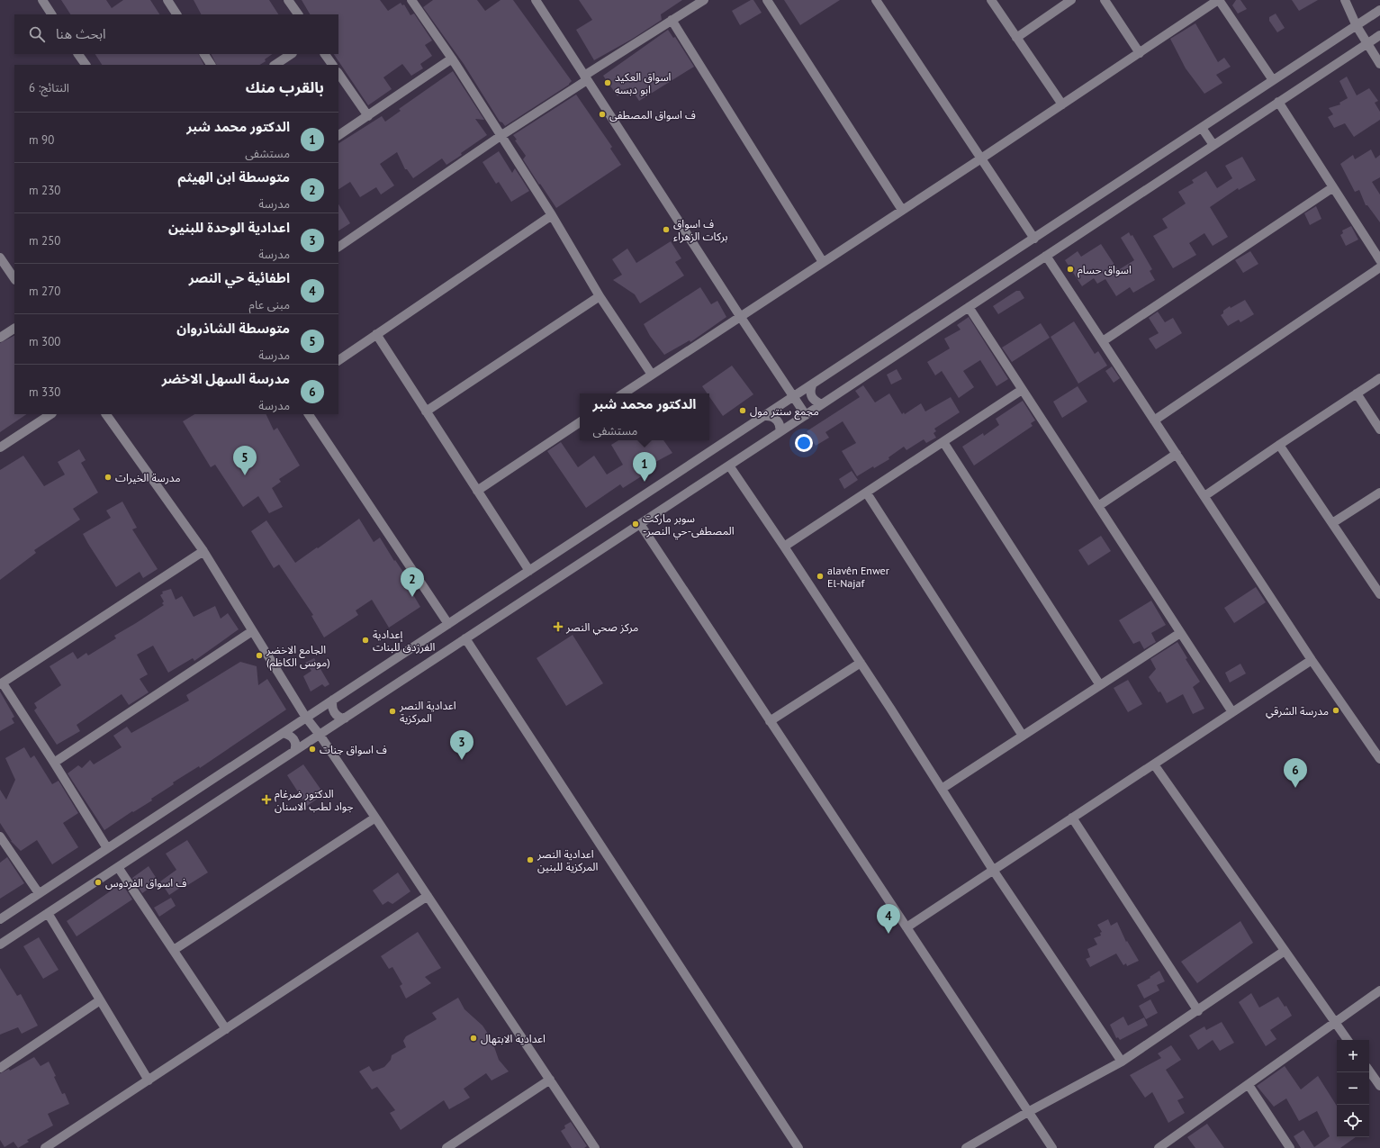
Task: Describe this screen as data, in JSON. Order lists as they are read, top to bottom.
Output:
{
  "places": {
    "other": [
      "اسواق العكيد ابو دبسه",
      "ف اسواق المصطفى",
      "ف اسواق بركات الزهراء",
      "اسواق حسام",
      "مجمع سنتر مول",
      "مدرسة الخيرات",
      "سوبر ماركت -المصطفى-حي النصر",
      "alavên Enwer El-Najaf",
      "إعدادية الفرزدق للبنات",
      "الجامع الاخضر (موسى الكاظم)",
      "مدرسة الشرقي",
      "اعدادية النصر المركزية",
      "ف اسواق جنات",
      "اعدادية النصر المركزية للبنين",
      "ف اسواق الفردوس",
      "اعدادية الابتهال"
    ],
    "health": ["مركز صحي النصر", "الدكتور ضرغام جواد لطب الاسنان"]
  },
  "page": {
    "search": "ابحث هنا",
    "heading": ["بالقرب منك", "النتائج: 6"],
    "list": [
      {
        "mark": "1",
        "name": "الدكتور محمد شبر",
        "note": "مستشفى",
        "value": "90 m"
      },
      {
        "mark": "2",
        "name": "متوسطة ابن الهيثم",
        "note": "مدرسة",
        "value": "230 m"
      },
      {
        "mark": "3",
        "name": "اعدادية الوحدة للبنين",
        "note": "مدرسة",
        "value": "250 m"
      },
      {
        "mark": "4",
        "name": "اطفائية حي النصر",
        "note": "مبنى عام",
        "value": "270 m"
      },
      {
        "mark": "5",
        "name": "متوسطة الشاذروان",
        "note": "مدرسة",
        "value": "300 m"
      },
      {
        "mark": "6",
        "name": "مدرسة السهل الاخضر",
        "note": "مدرسة",
        "value": "330 m"
      }
    ],
    "popup": ["الدكتور محمد شبر", "مستشفى"],
    "pins": [
      "5",
      "1",
      "2",
      "3",
      "6",
      "4"
    ],
    "map_buttons": ["+", "−"]
  }
}
